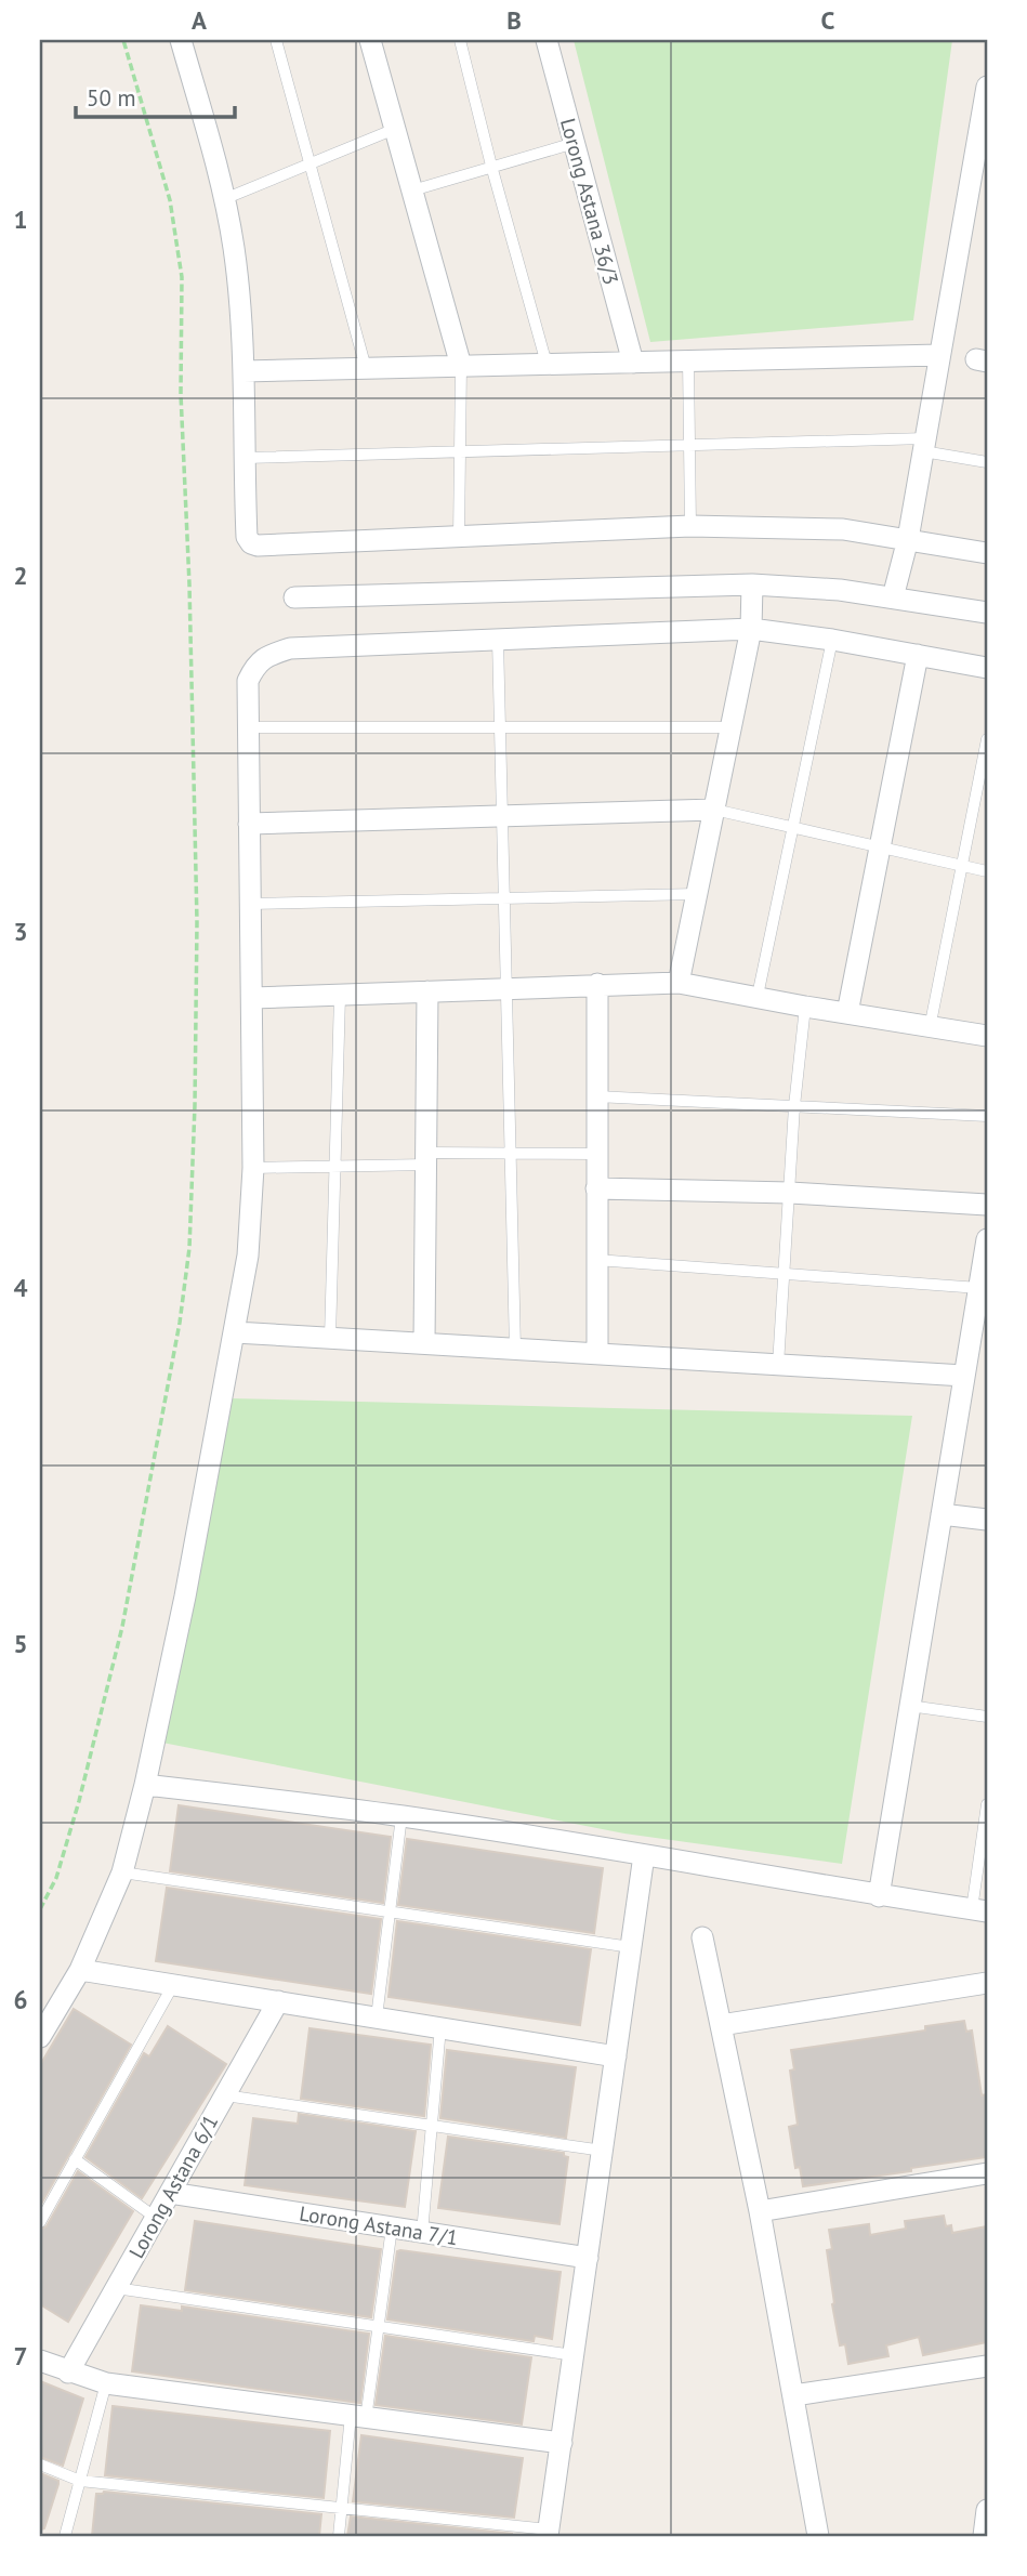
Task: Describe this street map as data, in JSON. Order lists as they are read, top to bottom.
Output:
{
  "streets": {
    "street": ["Lorong Astana 36/3", "Lorong Astana 6/1", "Lorong Astana 7/1"]
  },
  "crossings": [
    ["Lorong Astana 6/1", "Lorong Astana 7/1"]
  ],
  "scale_bar": "50 m",
  "grid": {
    "columns": ["A", "B", "C"],
    "rows": [
      "1",
      "2",
      "3",
      "4",
      "5",
      "6",
      "7"
    ]
  }
}
